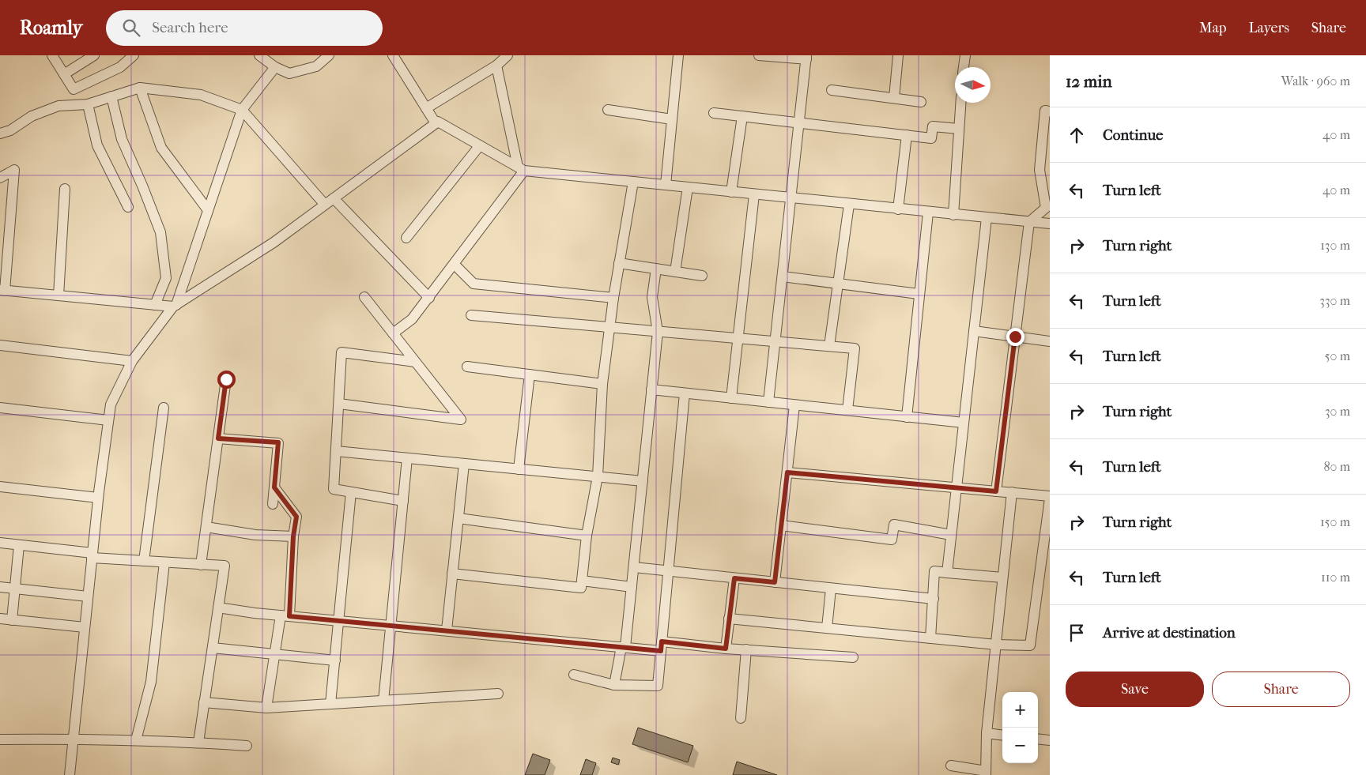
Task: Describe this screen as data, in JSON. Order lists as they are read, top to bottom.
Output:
{
  "north": "right",
  "page": {
    "header": "Roamly",
    "search": "Search here",
    "nav": ["Map", "Layers", "Share"],
    "heading": ["12 min", "Walk · 960 m"],
    "list": [
      ["Continue", "40 m"],
      ["Turn left", "40 m"],
      ["Turn right", "130 m"],
      ["Turn left", "330 m"],
      ["Turn left", "50 m"],
      ["Turn right", "30 m"],
      ["Turn left", "80 m"],
      ["Turn right", "150 m"],
      ["Turn left", "110 m"],
      "Arrive at destination"
    ],
    "buttons": ["Save", "Share"],
    "map_buttons": ["+", "−"]
  }
}
